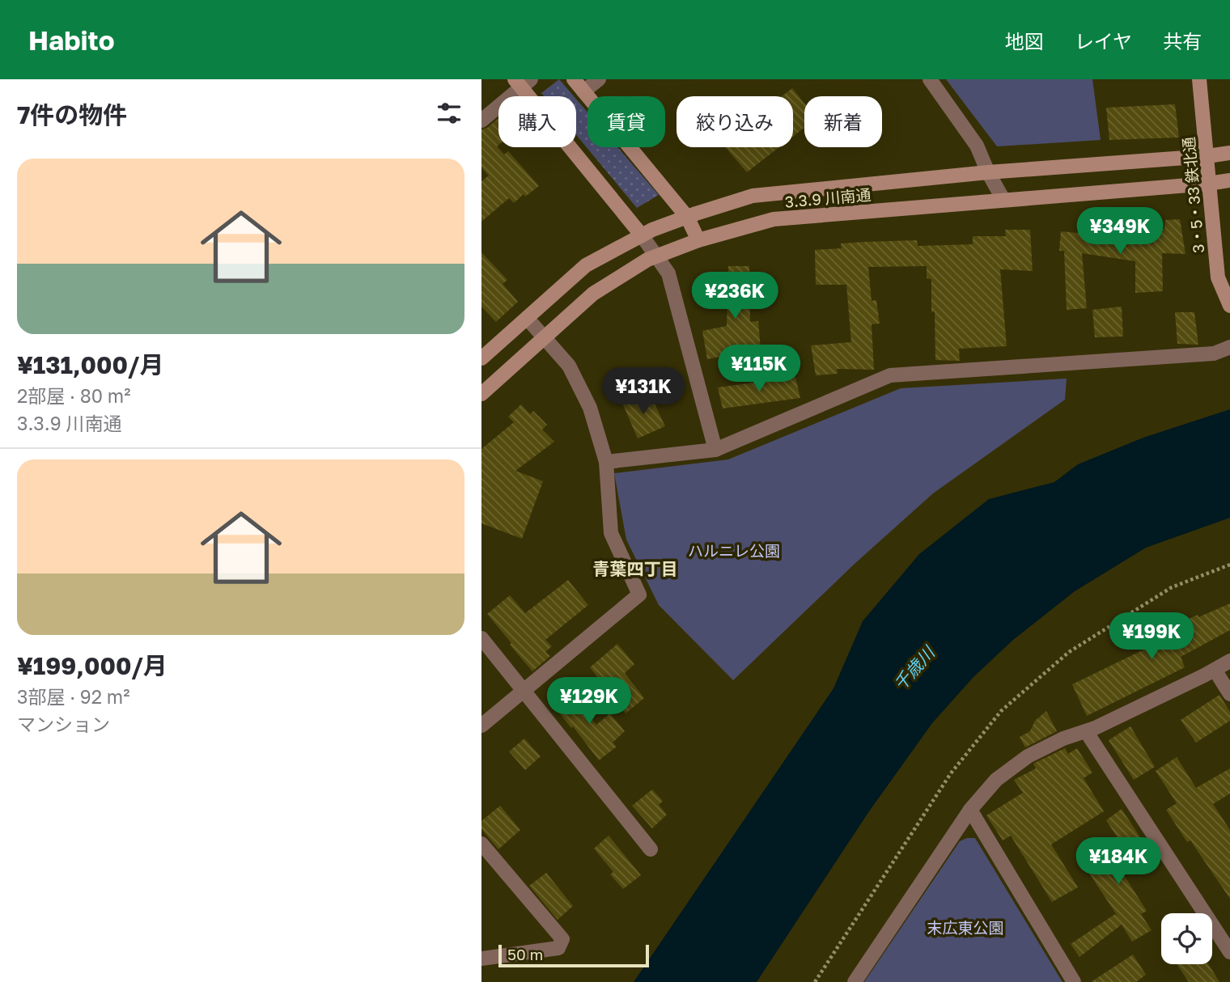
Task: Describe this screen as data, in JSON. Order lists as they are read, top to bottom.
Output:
{
  "streets": {
    "street": ["3・5・33 鉄北通", "3.3.9 川南通"]
  },
  "crossings": [
    ["3・5・33 鉄北通", "3.3.9 川南通"]
  ],
  "districts": ["青葉四丁目"],
  "water": ["千歳川"],
  "parks": ["ハルニレ公園", "末広東公園"],
  "scale_bar": "50 m",
  "page": {
    "header": "Habito",
    "nav": ["地図", "レイヤ", "共有"],
    "heading": "7件の物件",
    "chip": [
      "購入",
      "賃貸",
      "絞り込み",
      "新着"
    ],
    "list": [
      {
        "name": "¥131,000/月",
        "note": "2部屋 · 80 m² · 3.3.9 川南通"
      },
      {
        "name": "¥199,000/月",
        "note": "3部屋 · 92 m² · マンション"
      }
    ],
    "price": [
      "¥349K",
      "¥236K",
      "¥115K",
      "¥131K",
      "¥199K",
      "¥129K",
      "¥184K"
    ],
    "scale": "50 m"
  }
}
